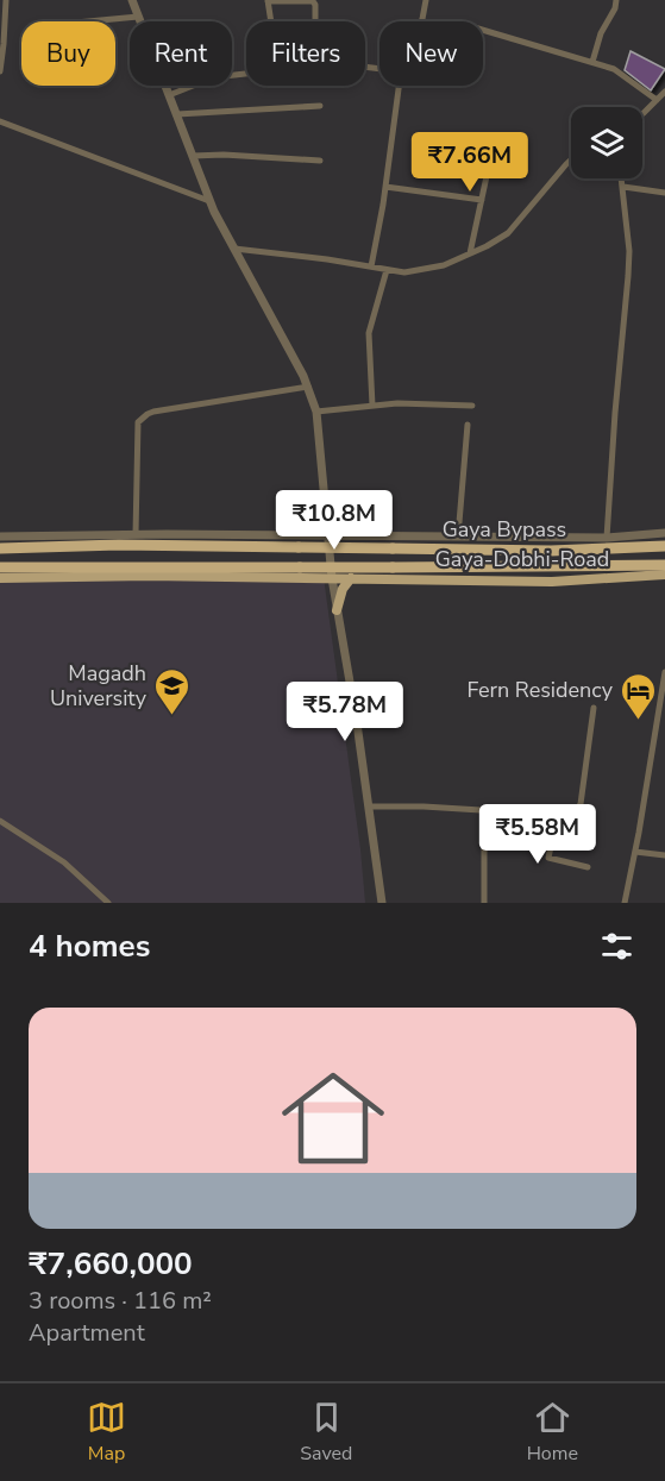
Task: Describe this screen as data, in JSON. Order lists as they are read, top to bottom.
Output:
{
  "streets": {
    "highway": ["Gaya Bypass"],
    "main road": ["Gaya-Dobhi-Road"]
  },
  "places": {
    "school or university": ["Magadh University"],
    "hotel": ["Fern Residency"]
  },
  "page": {
    "chip": [
      "Buy",
      "Rent",
      "Filters",
      "New"
    ],
    "price": [
      "₹7.66M",
      "₹10.8M",
      "₹5.78M",
      "₹5.58M"
    ],
    "heading": "4 homes",
    "list": [
      {
        "name": "₹7,660,000",
        "note": "3 rooms · 116 m² · Apartment"
      }
    ],
    "tabs": ["Map", "Saved", "Home"]
  }
}
